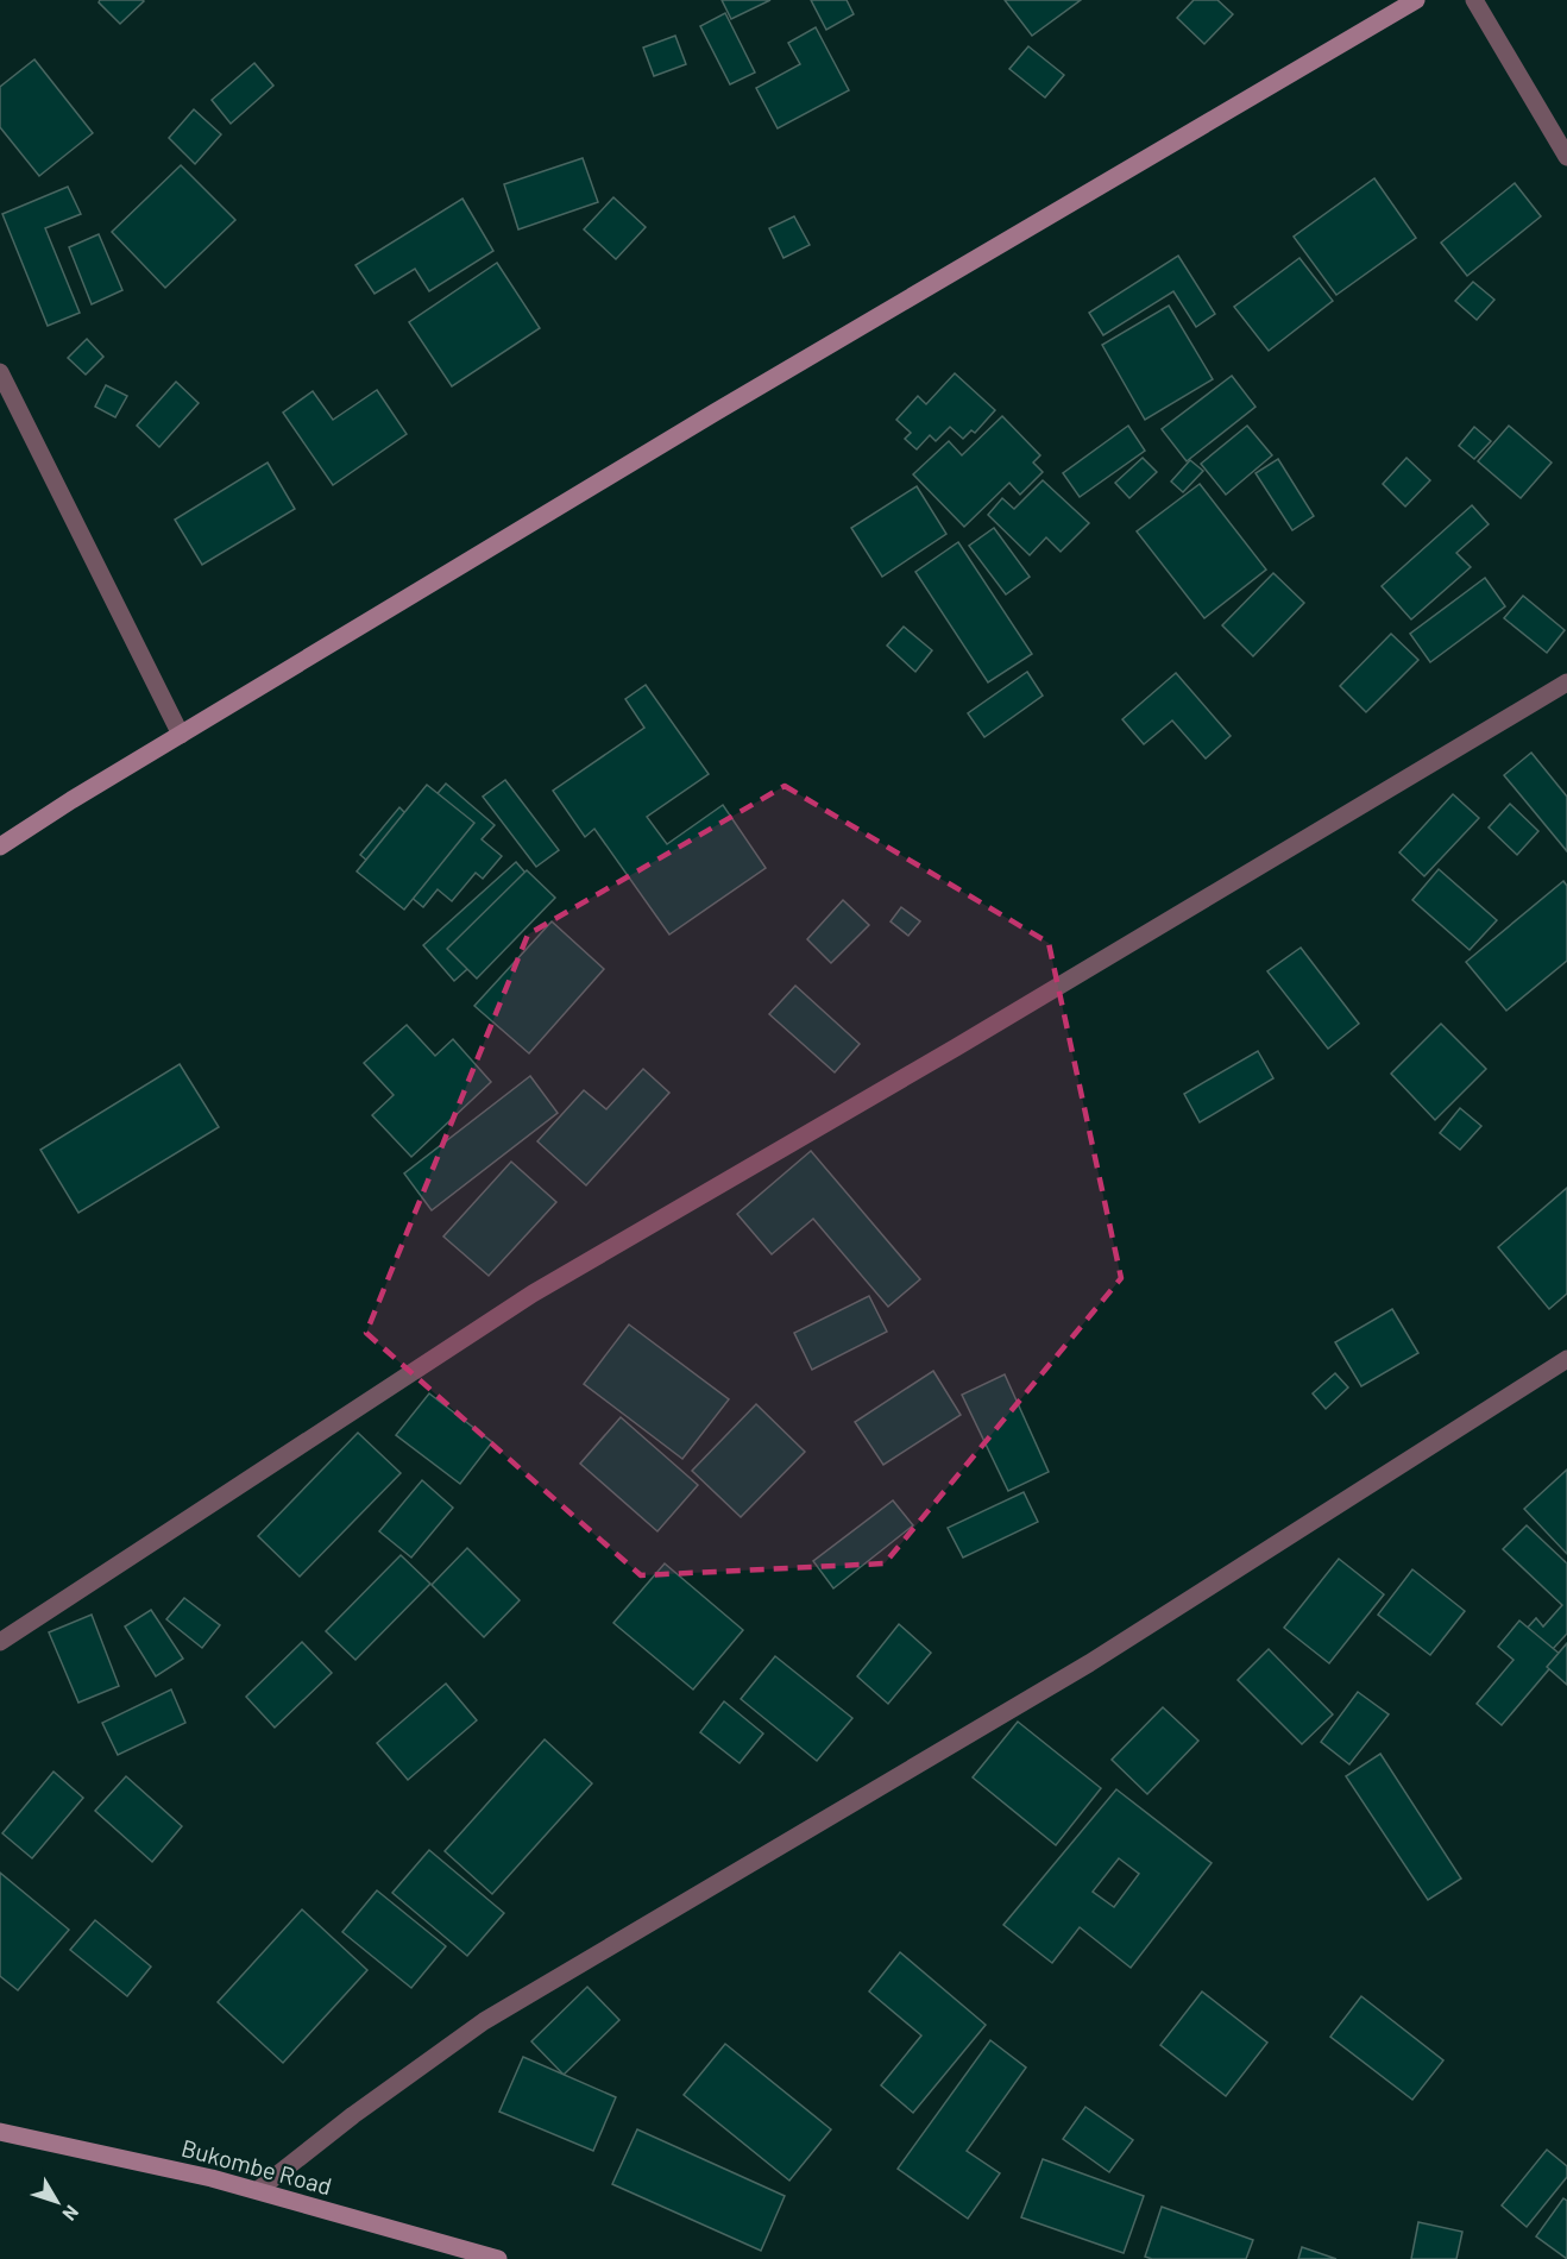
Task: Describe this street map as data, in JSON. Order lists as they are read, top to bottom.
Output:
{
  "streets": {
    "street": ["Bukombe Road"]
  },
  "north": "bottom right"
}
